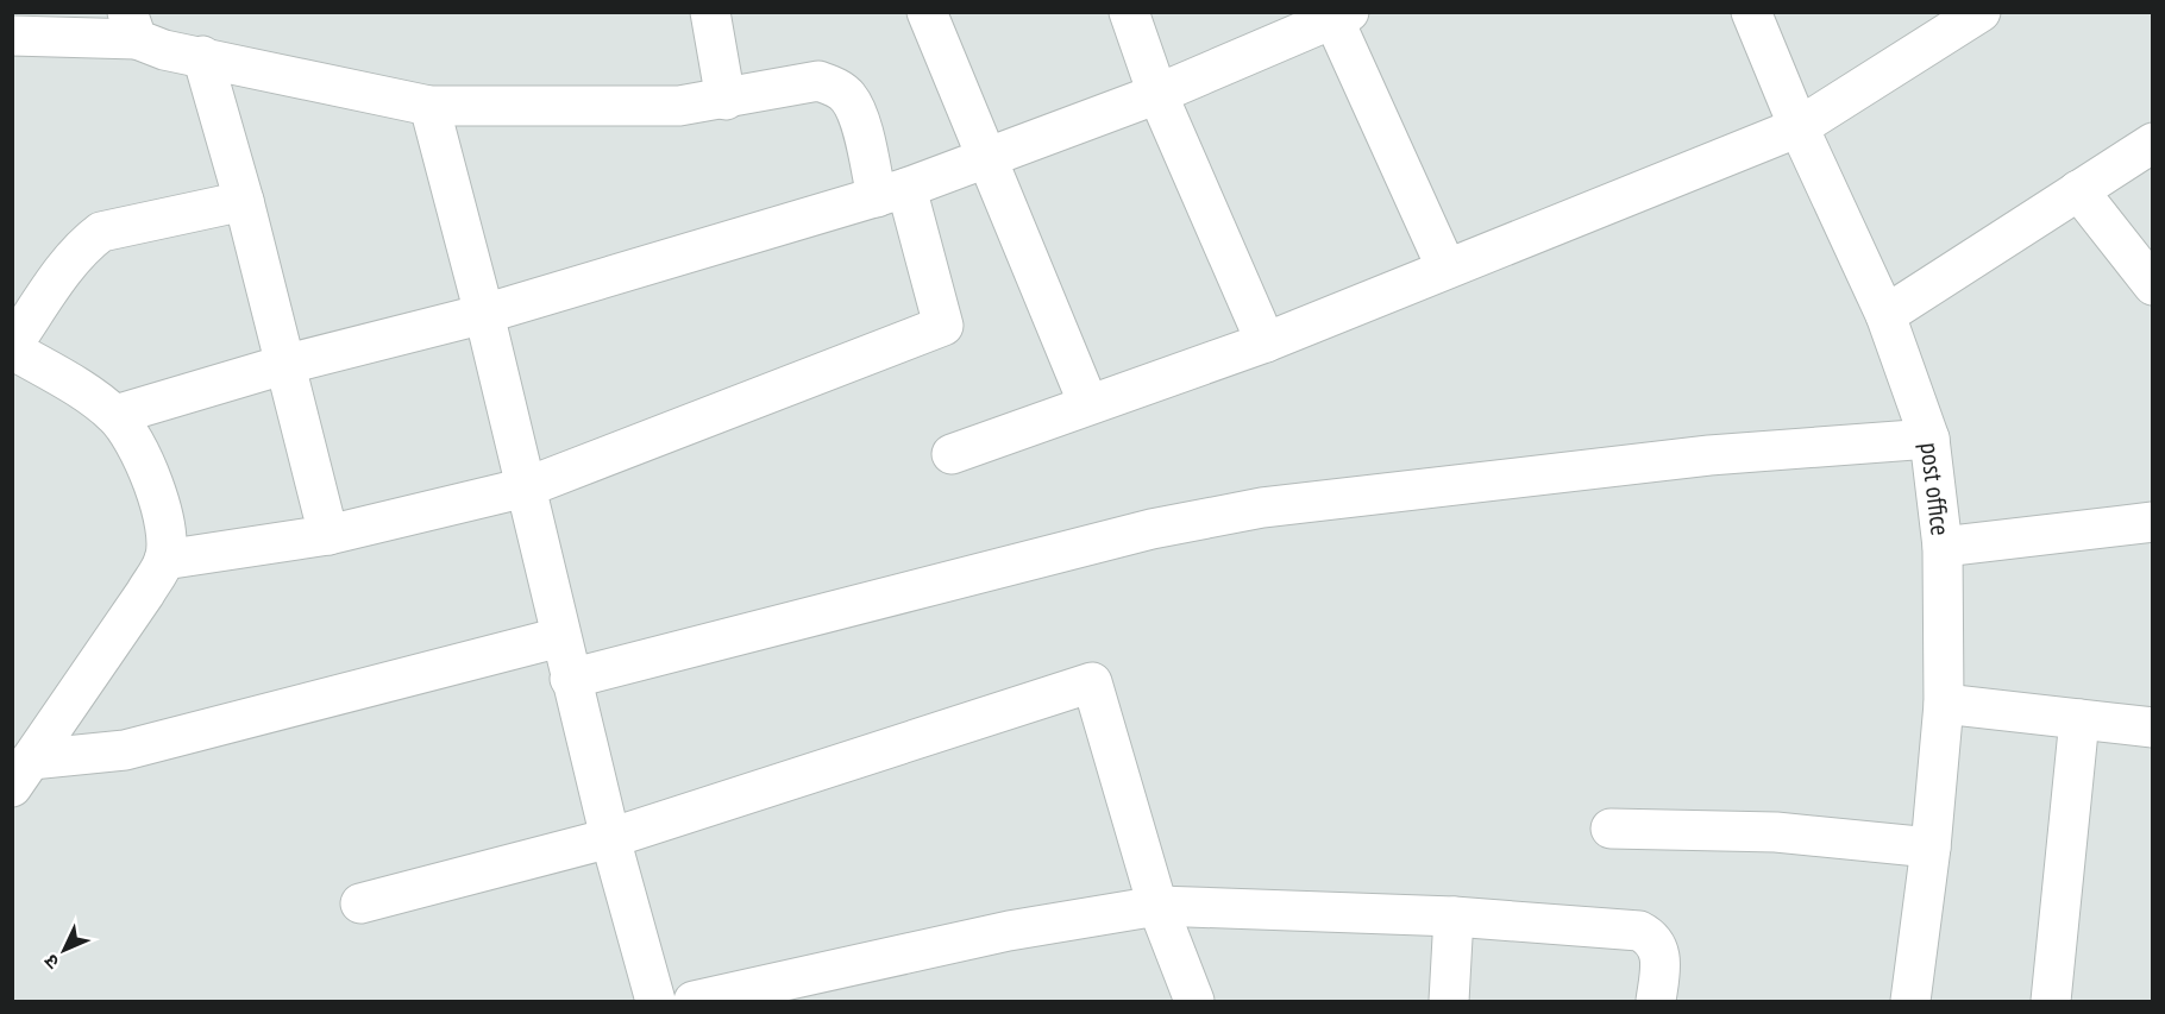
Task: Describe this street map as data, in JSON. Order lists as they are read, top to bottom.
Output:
{
  "streets": {
    "street": ["post office"]
  },
  "north": "bottom left"
}
